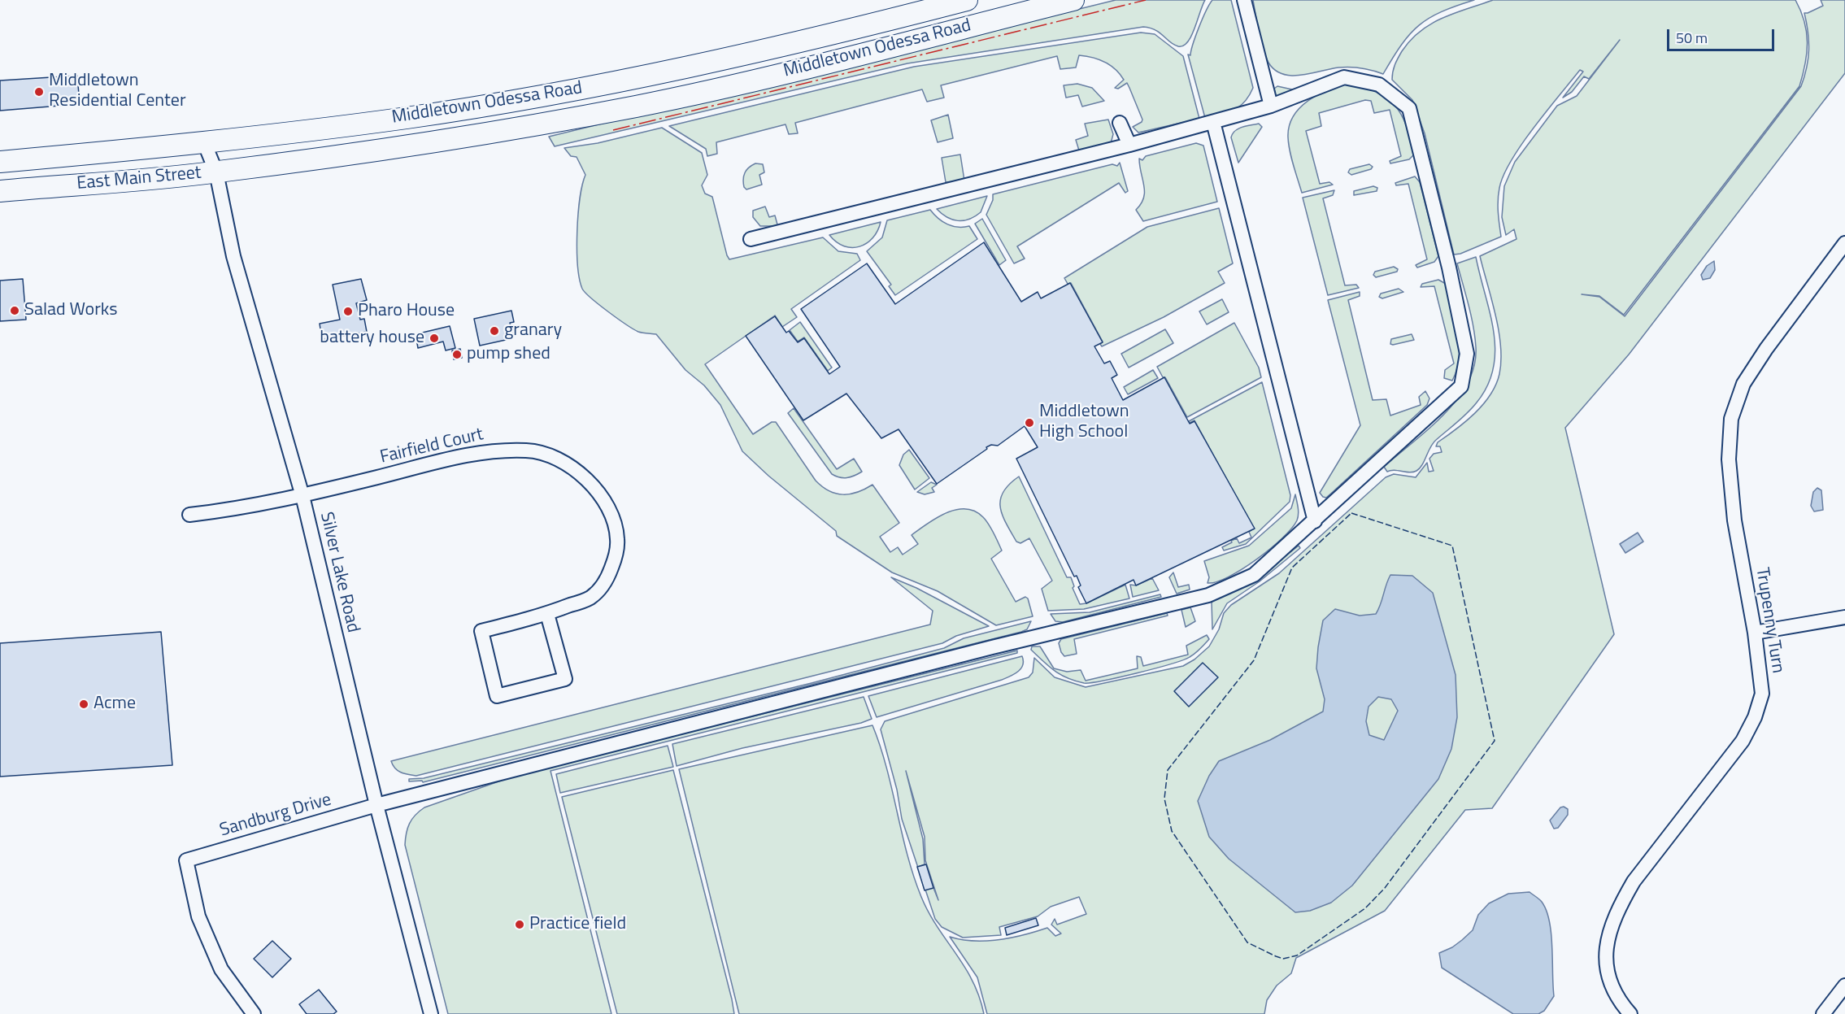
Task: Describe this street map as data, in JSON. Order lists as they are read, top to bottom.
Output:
{
  "streets": {
    "main road": ["Middletown Odessa Road", "East Main Street"],
    "street": [
      "Fairfield Court",
      "Silver Lake Road",
      "Trupenny Turn",
      "Sandburg Drive"
    ]
  },
  "crossings": [
    ["Middletown Odessa Road", "East Main Street"],
    ["Middletown Odessa Road", "Silver Lake Road"],
    ["East Main Street", "Silver Lake Road"],
    ["Fairfield Court", "Silver Lake Road"],
    ["Silver Lake Road", "Sandburg Drive"]
  ],
  "places": [
    "Middletown Residential Center",
    "Salad Works",
    "Pharo House",
    "granary",
    "battery house",
    "pump shed",
    "Middletown High School",
    "Acme",
    "Practice field"
  ],
  "scale_bar": "50 m"
}
